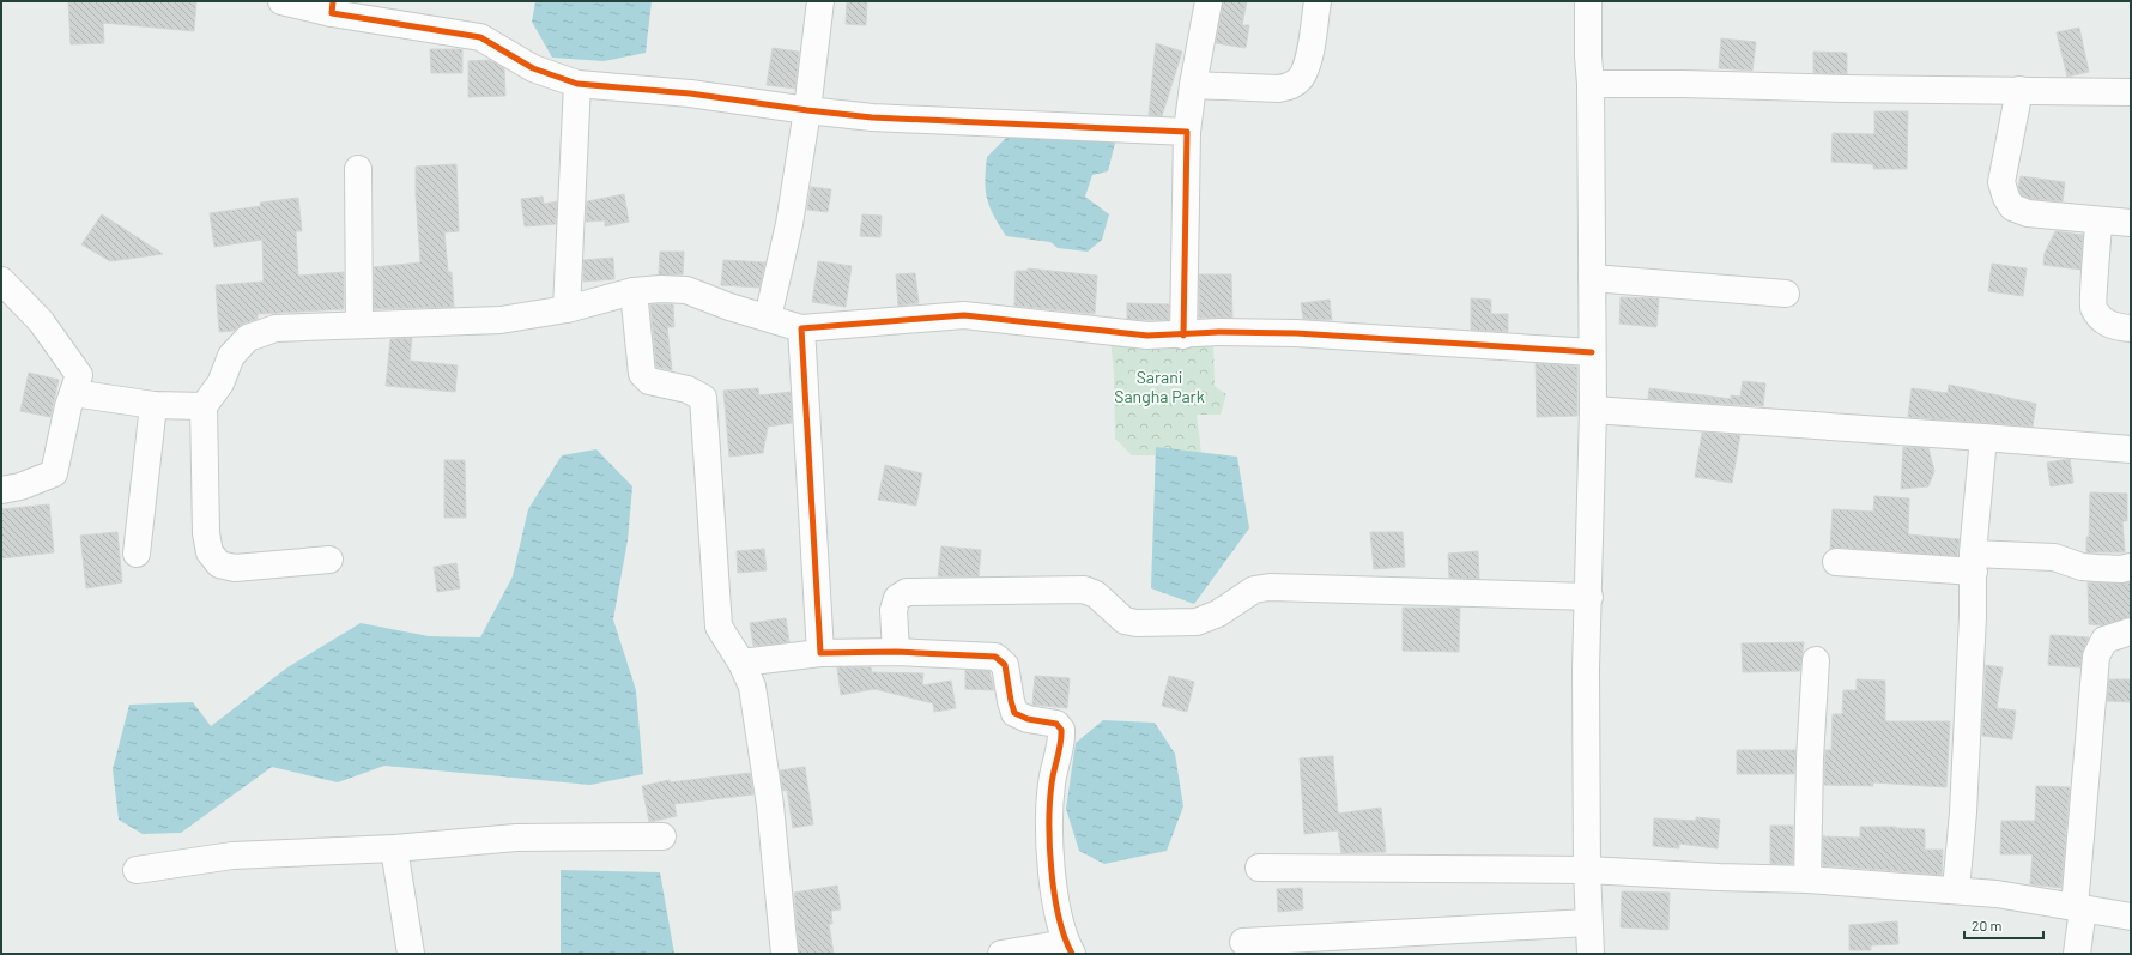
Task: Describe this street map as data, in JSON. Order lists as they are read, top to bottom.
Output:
{
  "parks": ["Sarani Sangha Park"],
  "scale_bar": "20 m"
}
